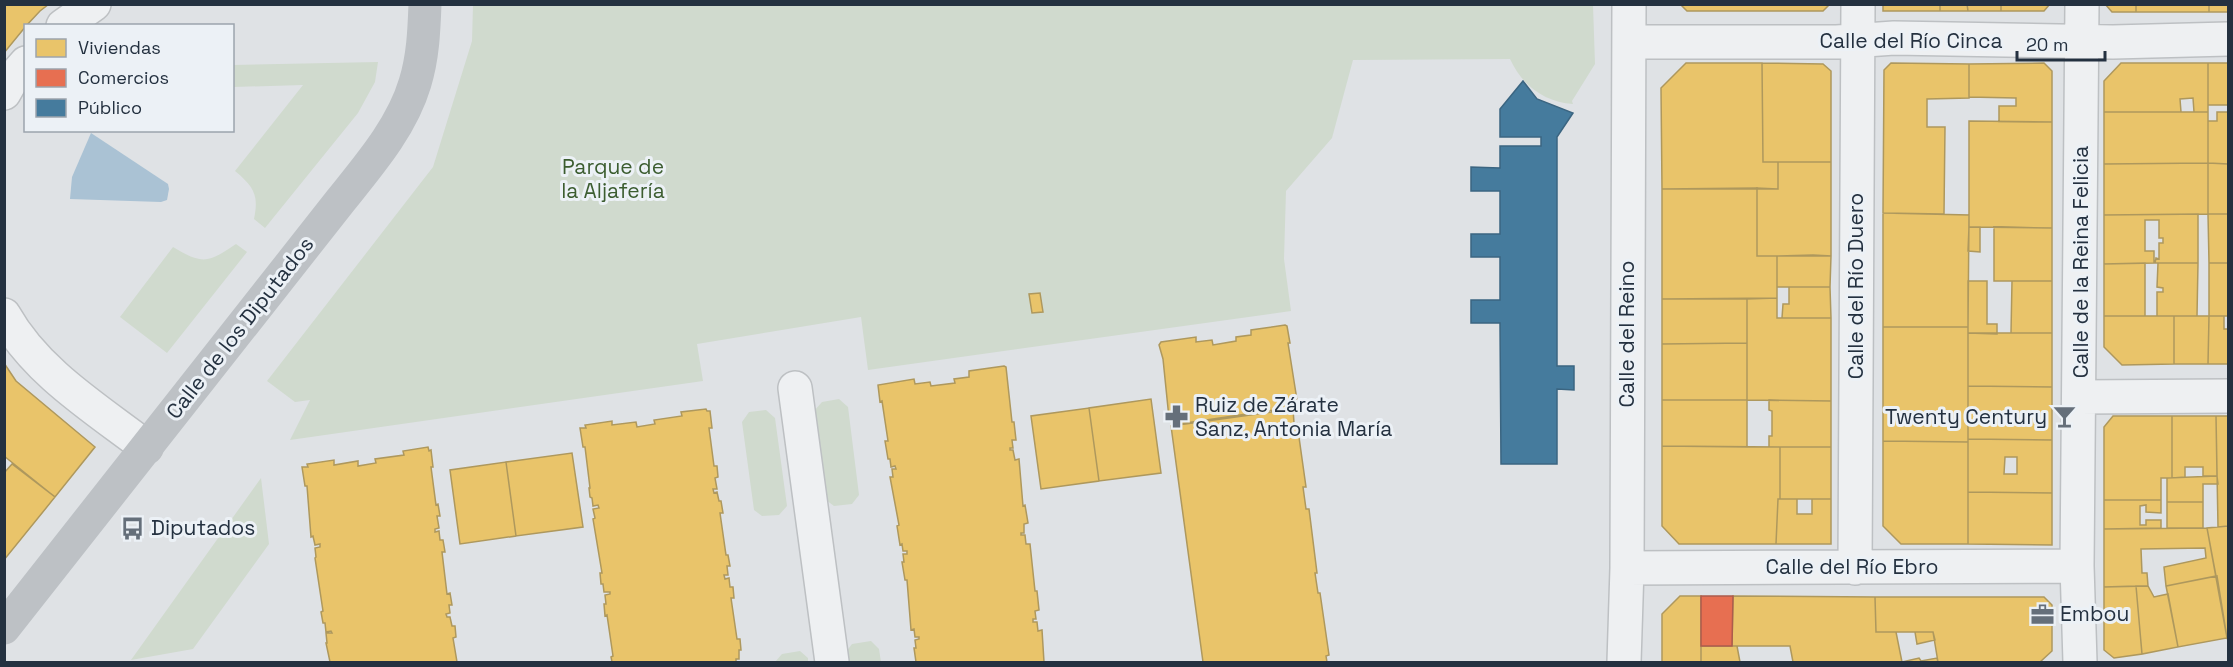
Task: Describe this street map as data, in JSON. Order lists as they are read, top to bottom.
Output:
{
  "streets": {
    "main road": ["Calle de los Diputados"],
    "street": [
      "Calle del Río Cinca",
      "Calle de la Reina Felicia",
      "Calle del Río Duero",
      "Calle del Reino",
      "Calle del Río Ebro"
    ]
  },
  "crossings": [
    ["Calle del Río Cinca", "Calle de la Reina Felicia"],
    ["Calle del Río Cinca", "Calle del Río Duero"],
    ["Calle del Río Cinca", "Calle del Reino"],
    ["Calle de la Reina Felicia", "Calle del Río Ebro"],
    ["Calle del Río Duero", "Calle del Río Ebro"],
    ["Calle del Reino", "Calle del Río Ebro"]
  ],
  "parks": ["Parque de la Aljafería"],
  "places": {
    "pharmacy": ["Ruiz de Zárate Sanz, Antonia María"],
    "bar": ["Twenty Century"],
    "bus stop": ["Diputados"],
    "office": ["Embou"]
  },
  "legend": ["Viviendas", "Comercios", "Público"],
  "scale_bar": "20 m"
}
